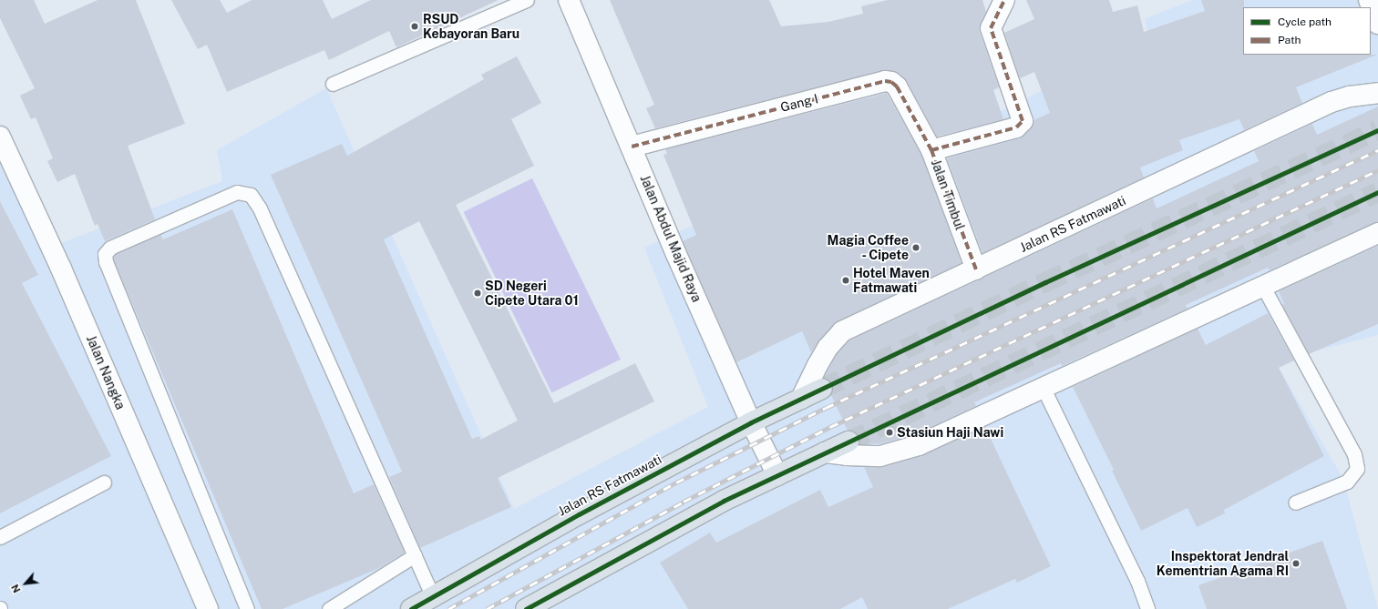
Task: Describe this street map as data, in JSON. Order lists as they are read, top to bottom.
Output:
{
  "streets": {
    "main road": ["Jalan RS Fatmawati"],
    "street": [
      "Gang I",
      "Jalan Timbul",
      "Jalan Abdul Majid Raya",
      "Jalan Nangka"
    ]
  },
  "crossings": [
    ["Gang I", "Jalan Timbul"],
    ["Gang I", "Jalan Abdul Majid Raya"],
    ["Jalan Timbul", "Jalan RS Fatmawati"],
    ["Jalan RS Fatmawati", "Jalan Abdul Majid Raya"]
  ],
  "places": [
    "RSUD Kebayoran Baru",
    "Magia Coffee - Cipete",
    "Hotel Maven Fatmawati",
    "SD Negeri Cipete Utara 01",
    "Stasiun Haji Nawi",
    "Inspektorat Jendral Kementrian Agama RI"
  ],
  "legend": ["Cycle path", "Path"],
  "north": "bottom left"
}
